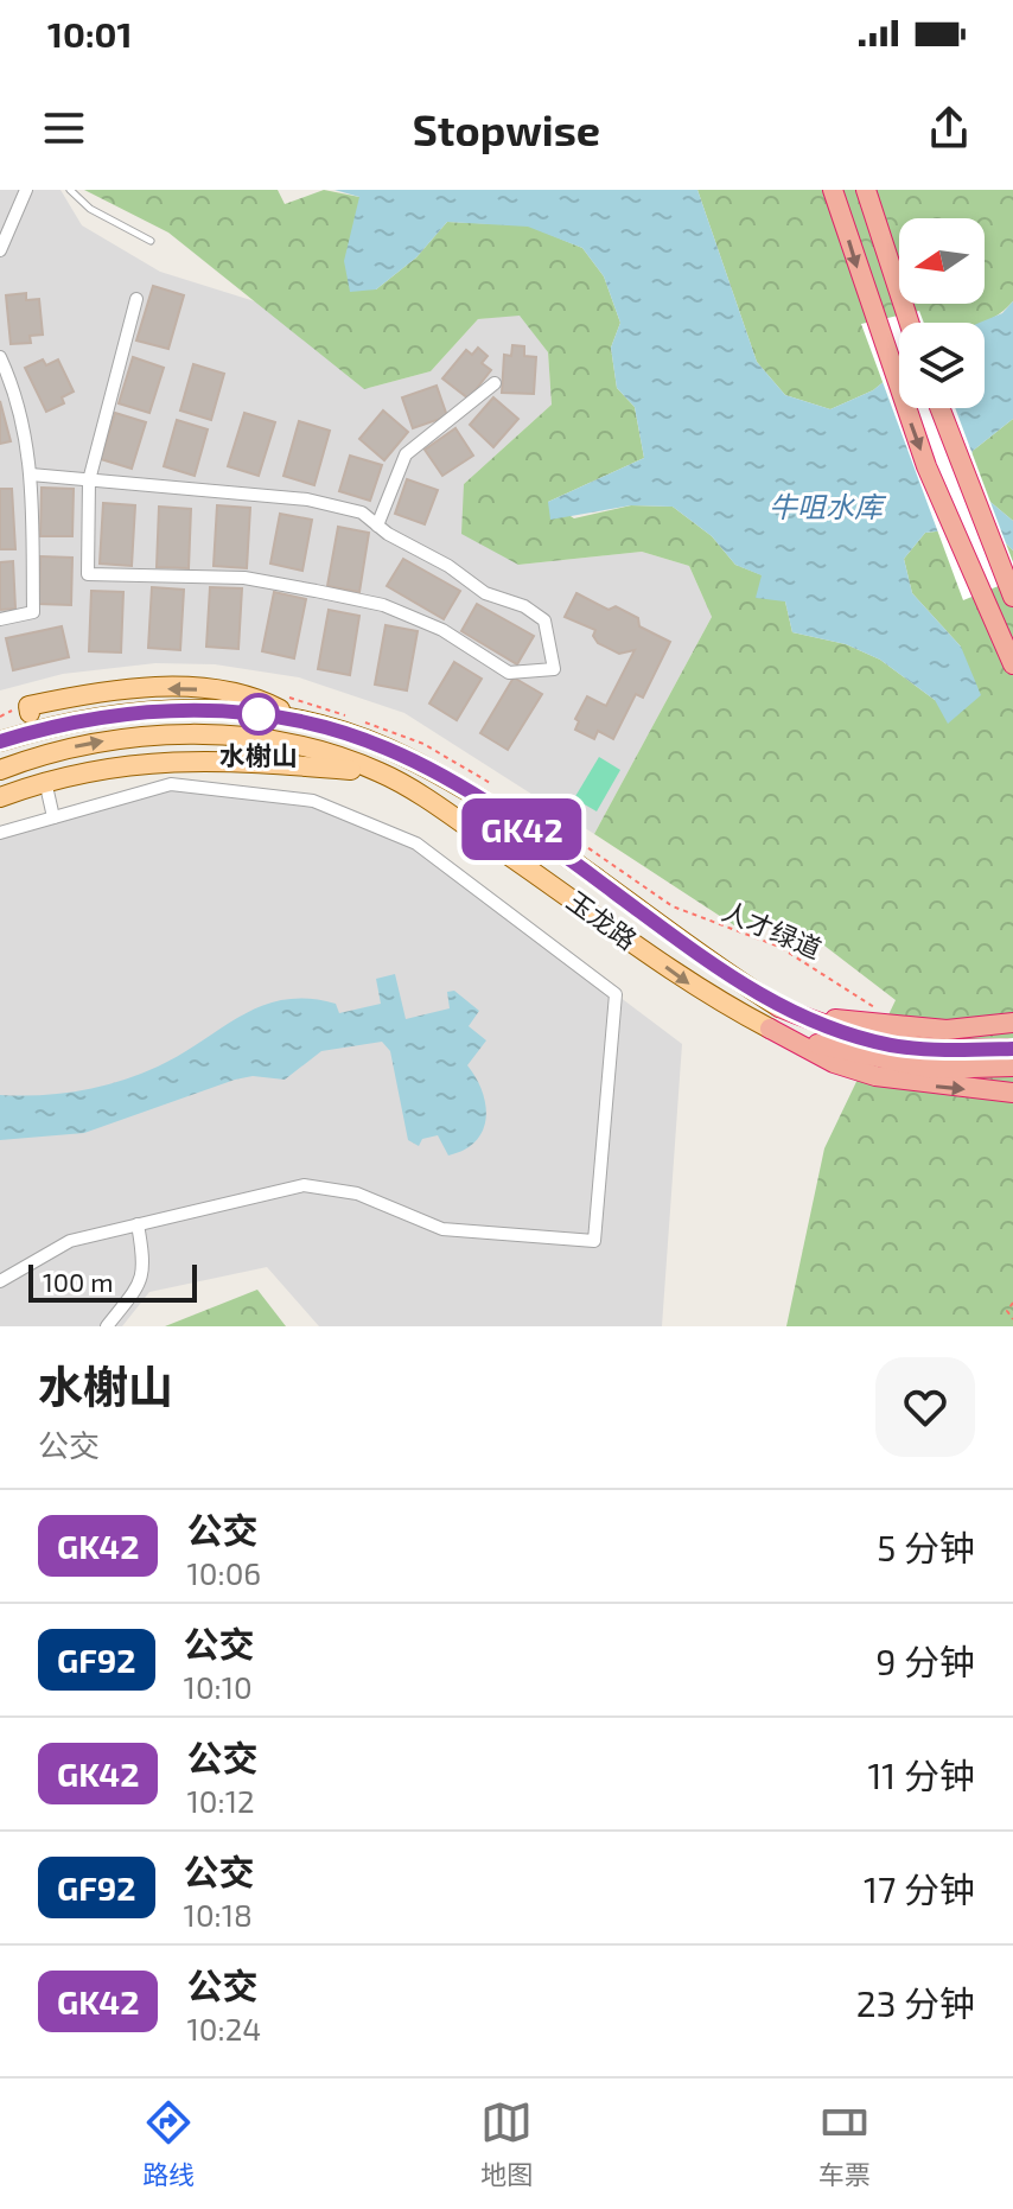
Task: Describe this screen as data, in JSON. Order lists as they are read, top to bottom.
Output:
{
  "streets": {
    "main road": ["玉龙路"],
    "path": ["人才绿道"]
  },
  "water": ["牛咀水库"],
  "places": ["水榭山"],
  "lines": ["bus line GK42"],
  "scale_bar": "100 m",
  "north": "left",
  "page": {
    "status": "10:01",
    "header": "Stopwise",
    "on_map": "GK42",
    "scale": "100 m",
    "heading": ["水榭山", "公交"],
    "list": [
      {
        "mark": "GK42",
        "name": "公交",
        "note": "10:06",
        "value": "5 分钟"
      },
      {
        "mark": "GF92",
        "name": "公交",
        "note": "10:10",
        "value": "9 分钟"
      },
      {
        "mark": "GK42",
        "name": "公交",
        "note": "10:12",
        "value": "11 分钟"
      },
      {
        "mark": "GF92",
        "name": "公交",
        "note": "10:18",
        "value": "17 分钟"
      },
      {
        "mark": "GK42",
        "name": "公交",
        "note": "10:24",
        "value": "23 分钟"
      }
    ],
    "tabs": ["路线", "地图", "车票"]
  }
}
